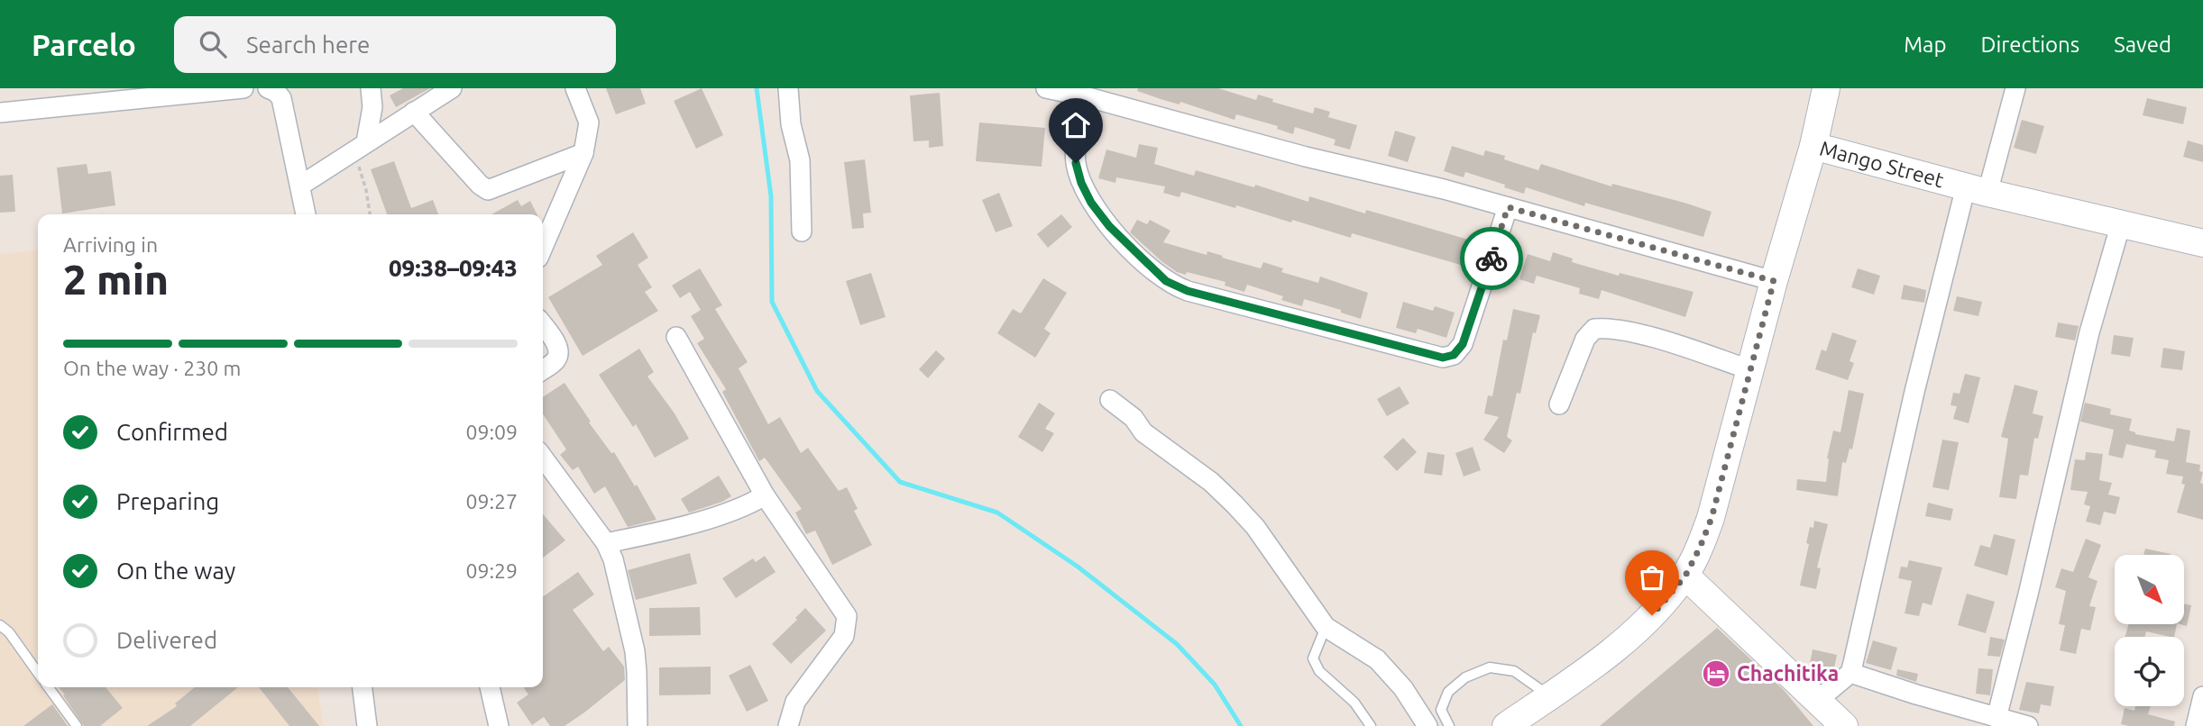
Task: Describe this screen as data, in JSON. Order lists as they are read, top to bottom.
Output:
{
  "streets": {
    "main road": ["Mango Street"]
  },
  "places": {
    "hotel": ["Chachitika"]
  },
  "north": "bottom right",
  "page": {
    "header": "Parcelo",
    "search": "Search here",
    "nav": ["Map", "Directions", "Saved"],
    "heading": ["2 min", "Arriving in", "09:38–09:43"],
    "bar": "On the way · 230 m",
    "list": [
      ["Confirmed", "09:09"],
      ["Preparing", "09:27"],
      ["On the way", "09:29"],
      "Delivered"
    ]
  }
}
